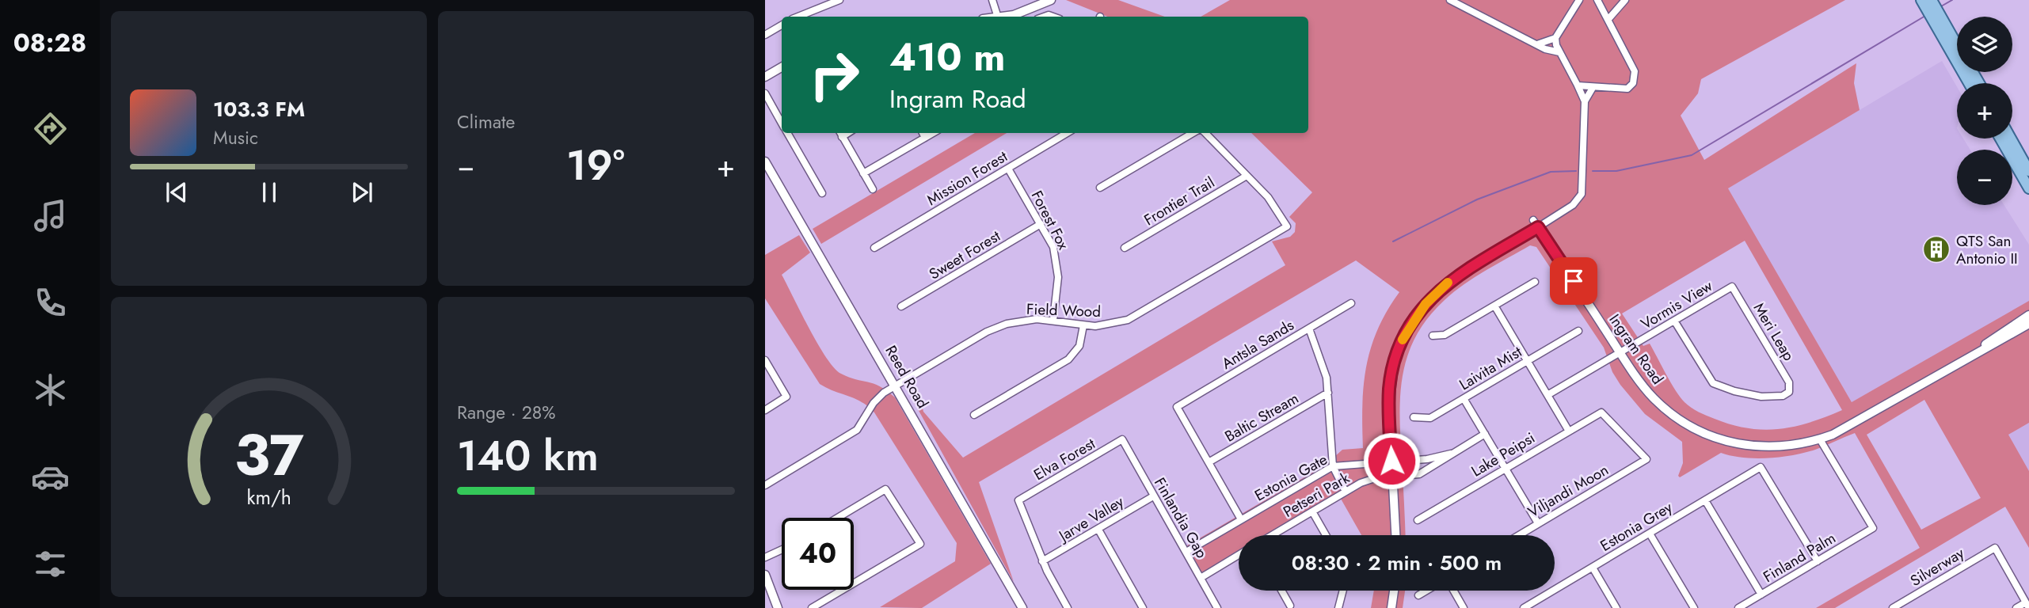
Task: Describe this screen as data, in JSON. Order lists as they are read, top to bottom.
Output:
{
  "streets": {
    "street": [
      "Mission Forest",
      "Frontier Trail",
      "Forest Fox",
      "Sweet Forest",
      "Vormis View",
      "Field Wood",
      "Meri Leap",
      "Antsla Sands",
      "Ingram Road",
      "Laivita Mist",
      "Reed Road",
      "Baltic Stream",
      "Lake Peipsi",
      "Elva Forest",
      "Estonia Gate",
      "Viljandi Moon",
      "Petseri Park",
      "Finlandia Gap",
      "Jarve Valley",
      "Estonia Grey",
      "Finland Palm",
      "Silverway"
    ]
  },
  "crossings": [
    ["Mission Forest", "Forest Fox"],
    ["Frontier Trail", "Field Wood"],
    ["Forest Fox", "Sweet Forest"],
    ["Forest Fox", "Field Wood"],
    ["Vormis View", "Meri Leap"],
    ["Vormis View", "Ingram Road"],
    ["Field Wood", "Reed Road"],
    ["Antsla Sands", "Baltic Stream"],
    ["Ingram Road", "Finland Palm"],
    ["Lake Peipsi", "Viljandi Moon"],
    ["Elva Forest", "Finlandia Gap"],
    ["Elva Forest", "Jarve Valley"],
    ["Estonia Gate", "Petseri Park"],
    ["Estonia Gate", "Finlandia Gap"],
    ["Finlandia Gap", "Jarve Valley"],
    ["Estonia Grey", "Finland Palm"]
  ],
  "places": {
    "building": ["QTS San Antonio II"]
  },
  "page": {
    "tabs": "08:28",
    "tile": [
      "Climate",
      ["Range · 28%", "140 km"]
    ],
    "map_buttons": ["+", "−"],
    "turn": ["410 m", "Ingram Road"],
    "song": ["103.3 FM", "Music"],
    "heat": ["−", "19°", "+"],
    "limit": "40",
    "trip": "08:30 · 2 min · 500 m",
    "gauge": ["37", "km/h"]
  }
}
